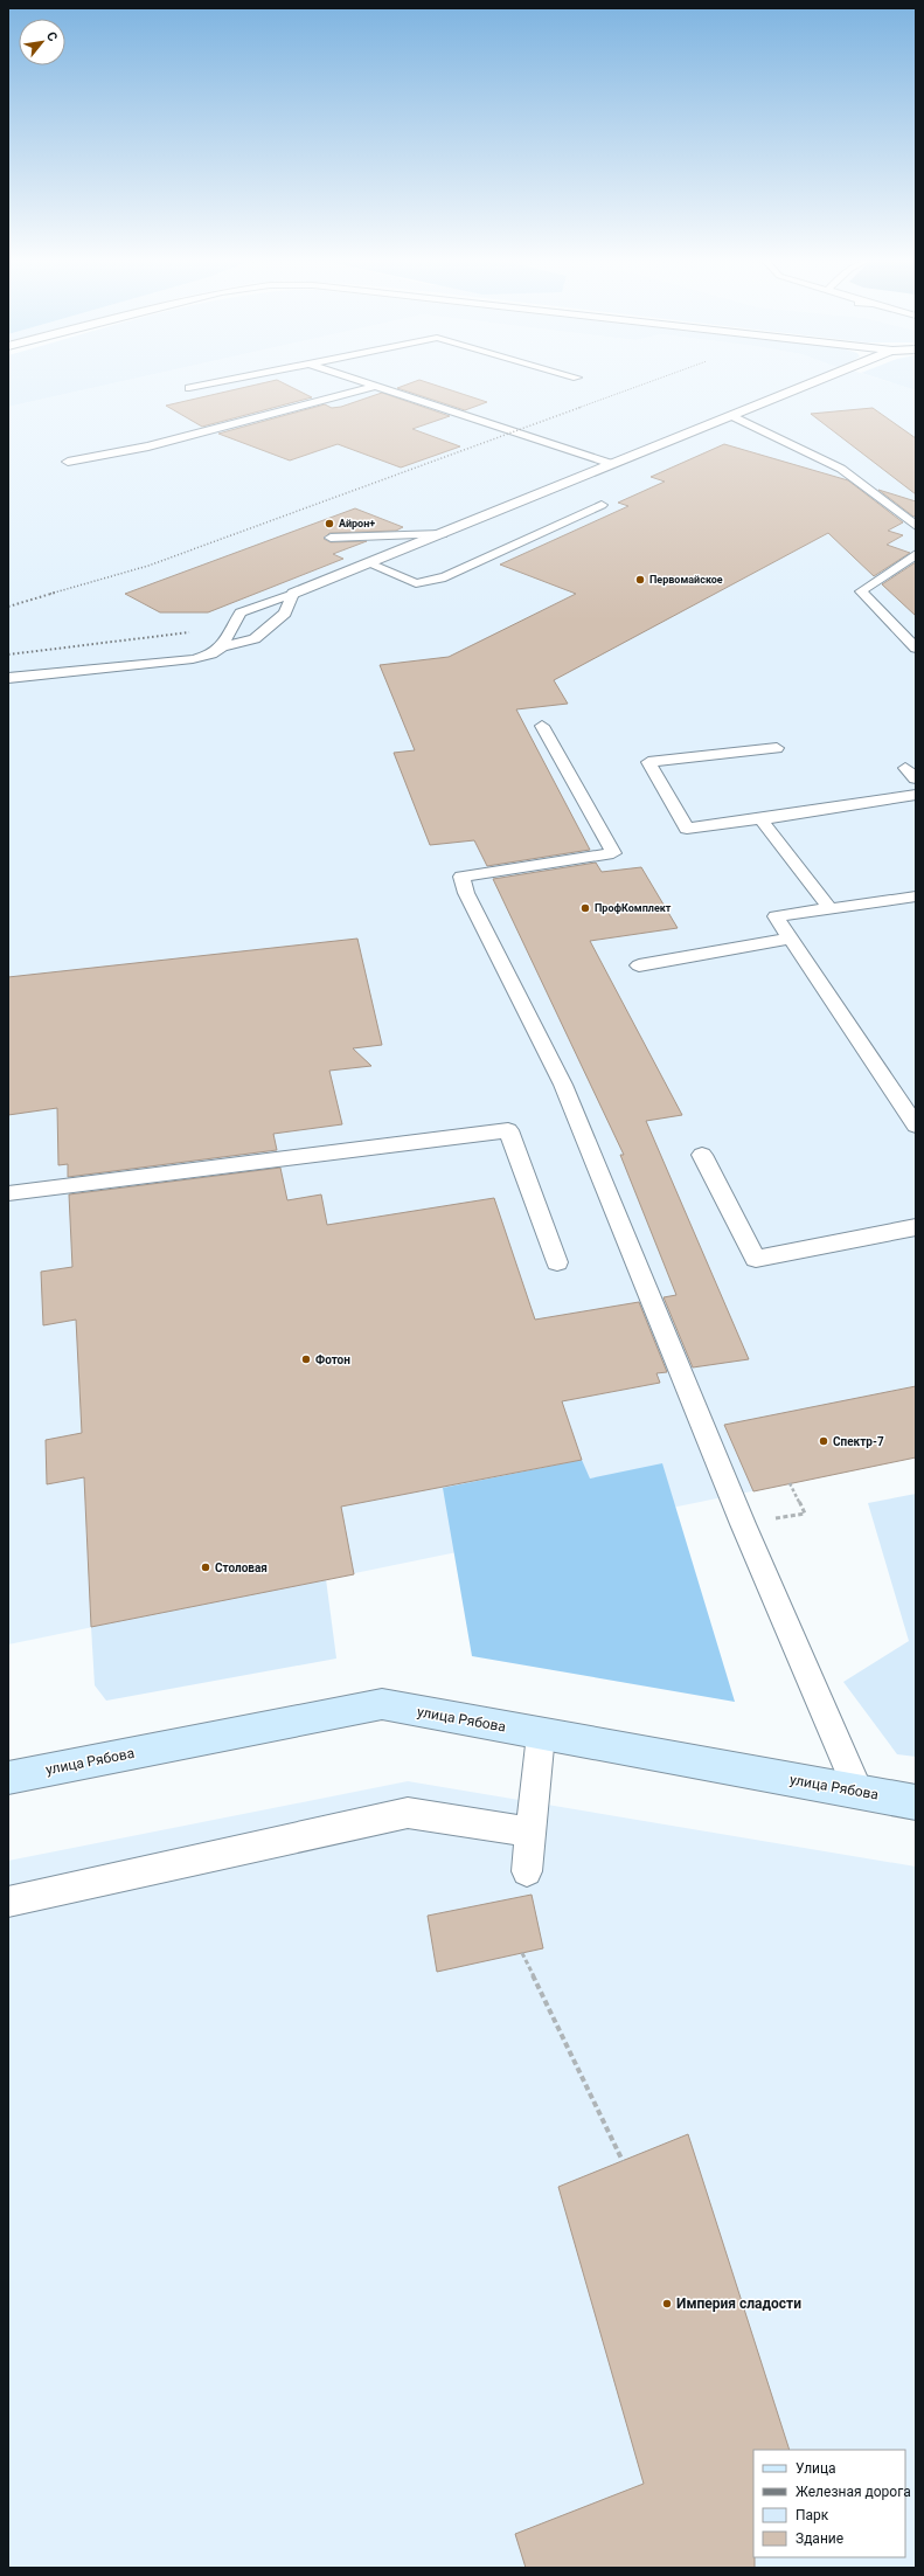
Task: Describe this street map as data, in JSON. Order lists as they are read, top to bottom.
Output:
{
  "streets": {
    "street": ["улица Рябова"]
  },
  "places": [
    "Айрон+",
    "Первомайское",
    "ПрофКомплект",
    "Фотон",
    "Спектр-7",
    "Столовая",
    "Империя сладости"
  ],
  "legend": [
    "Улица",
    "Железная дорога",
    "Парк",
    "Здание"
  ],
  "north": "top right"
}
